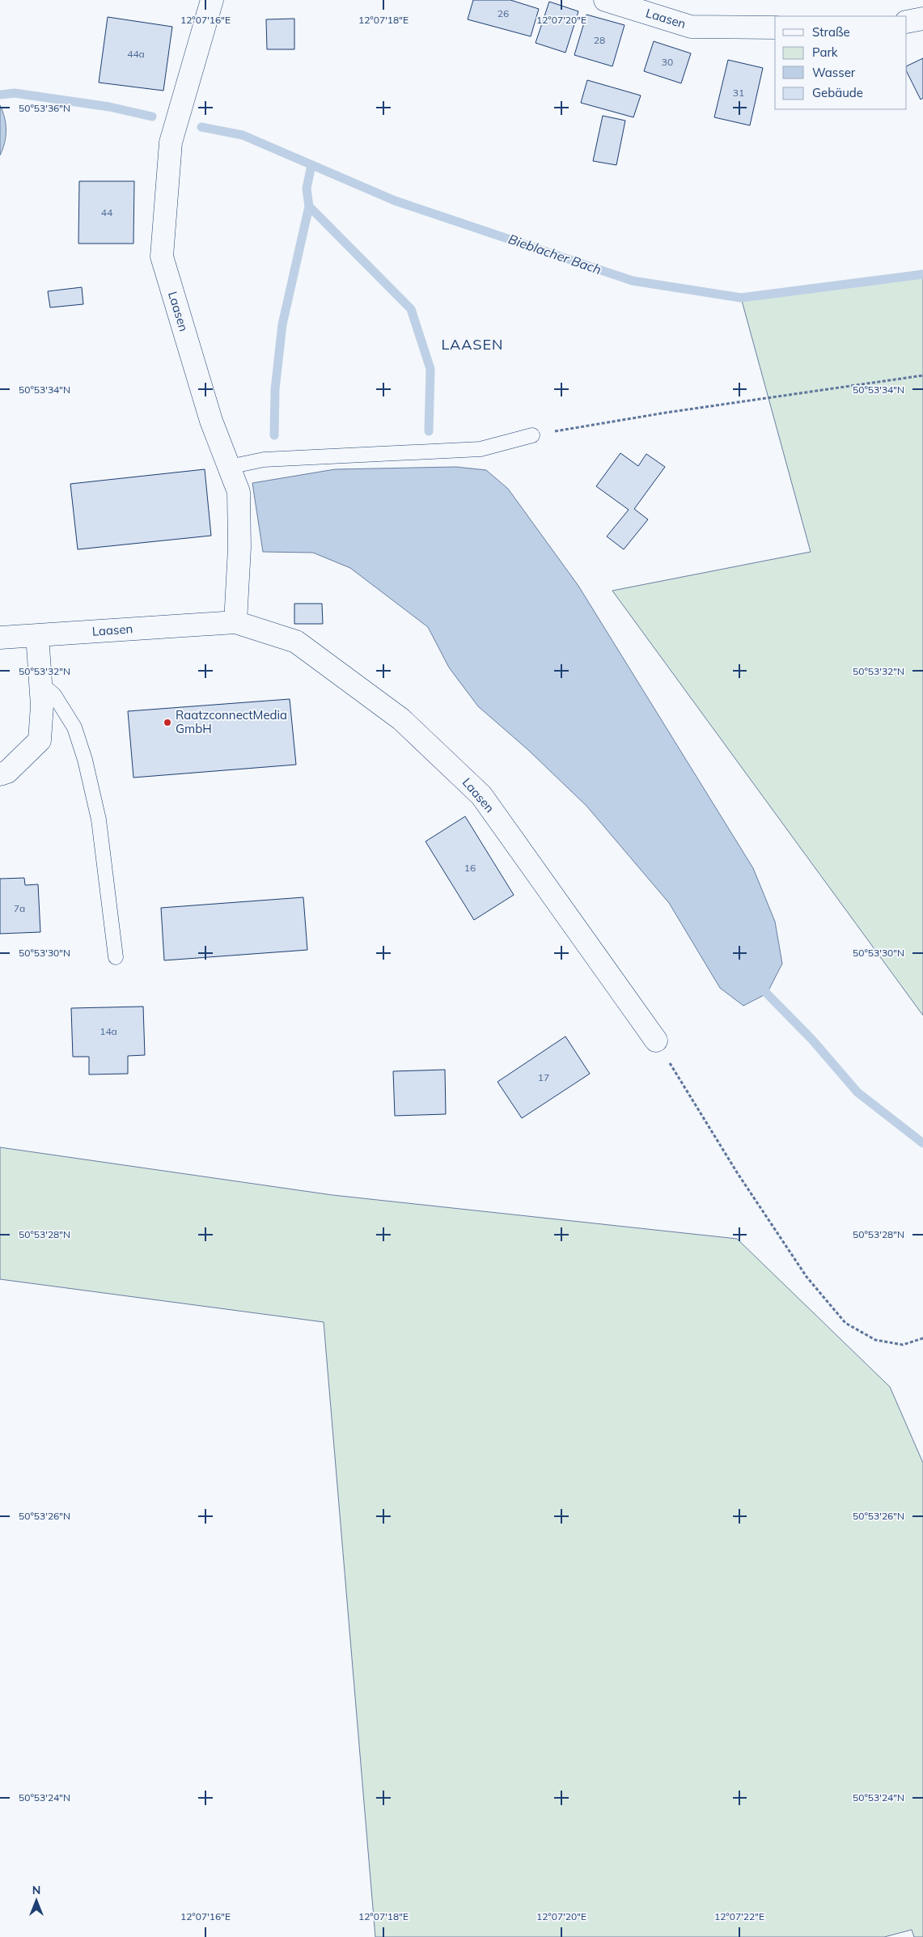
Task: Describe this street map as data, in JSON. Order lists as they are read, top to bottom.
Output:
{
  "streets": {
    "street": ["Laasen"]
  },
  "districts": ["LAASEN"],
  "water": ["Bieblacher Bach"],
  "places": ["RaatzconnectMedia GmbH"],
  "house_numbers": [
    "26",
    "28",
    "44a",
    "30",
    "31",
    "44",
    "16",
    "7a",
    "14a",
    "17"
  ],
  "legend": [
    "Straße",
    "Park",
    "Wasser",
    "Gebäude"
  ],
  "north": "top",
  "coordinates": [
    "12°07'16\"E",
    "12°07'18\"E",
    "12°07'20\"E",
    "50°53'36\"N",
    "50°53'34\"N",
    "50°53'32\"N",
    "50°53'30\"N",
    "50°53'28\"N",
    "50°53'26\"N",
    "50°53'24\"N",
    "12°07'22\"E"
  ]
}
